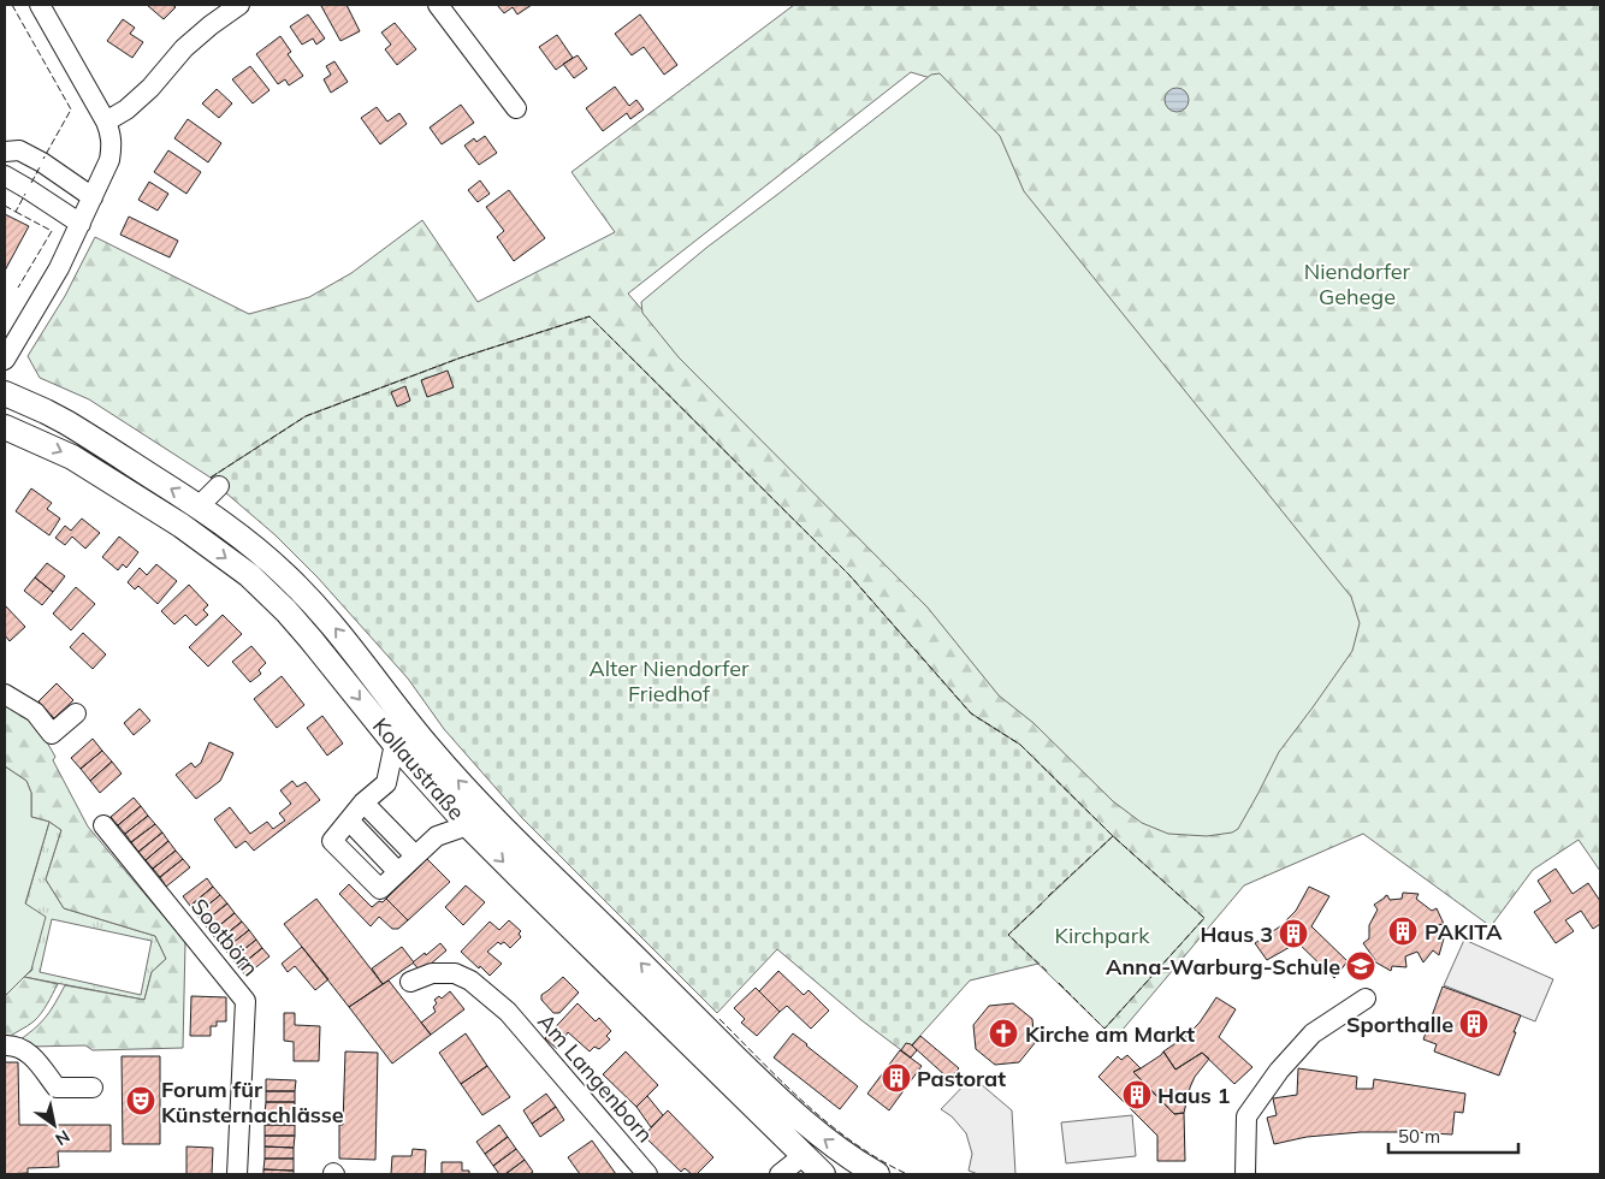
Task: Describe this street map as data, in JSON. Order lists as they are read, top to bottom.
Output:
{
  "streets": {
    "main road": ["Kollaustraße"],
    "street": ["Sootbörn", "Am Langenborn"]
  },
  "parks": ["Niendorfer Gehege", "Alter Niendorfer Friedhof", "Kirchpark"],
  "places": {
    "building": [
      "PAKITA",
      "Haus 3",
      "Sporthalle",
      "Pastorat",
      "Haus 1"
    ],
    "school or university": ["Anna-Warburg-Schule"],
    "church": ["Kirche am Markt"],
    "theatre": ["Forum für Künsternachlässe"]
  },
  "scale_bar": "50 m",
  "north": "bottom right"
}
